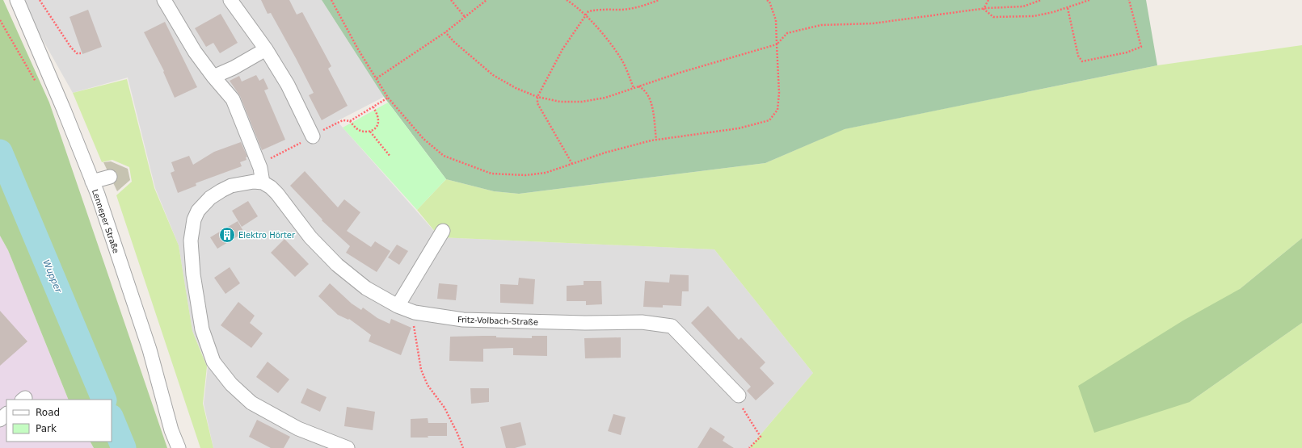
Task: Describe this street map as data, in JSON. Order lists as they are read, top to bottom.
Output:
{
  "streets": {
    "street": ["Lenneper Straße", "Fritz-Volbach-Straße"]
  },
  "water": ["Wupper"],
  "places": {
    "building": ["Elektro Hörter"]
  },
  "legend": ["Road", "Park"]
}
